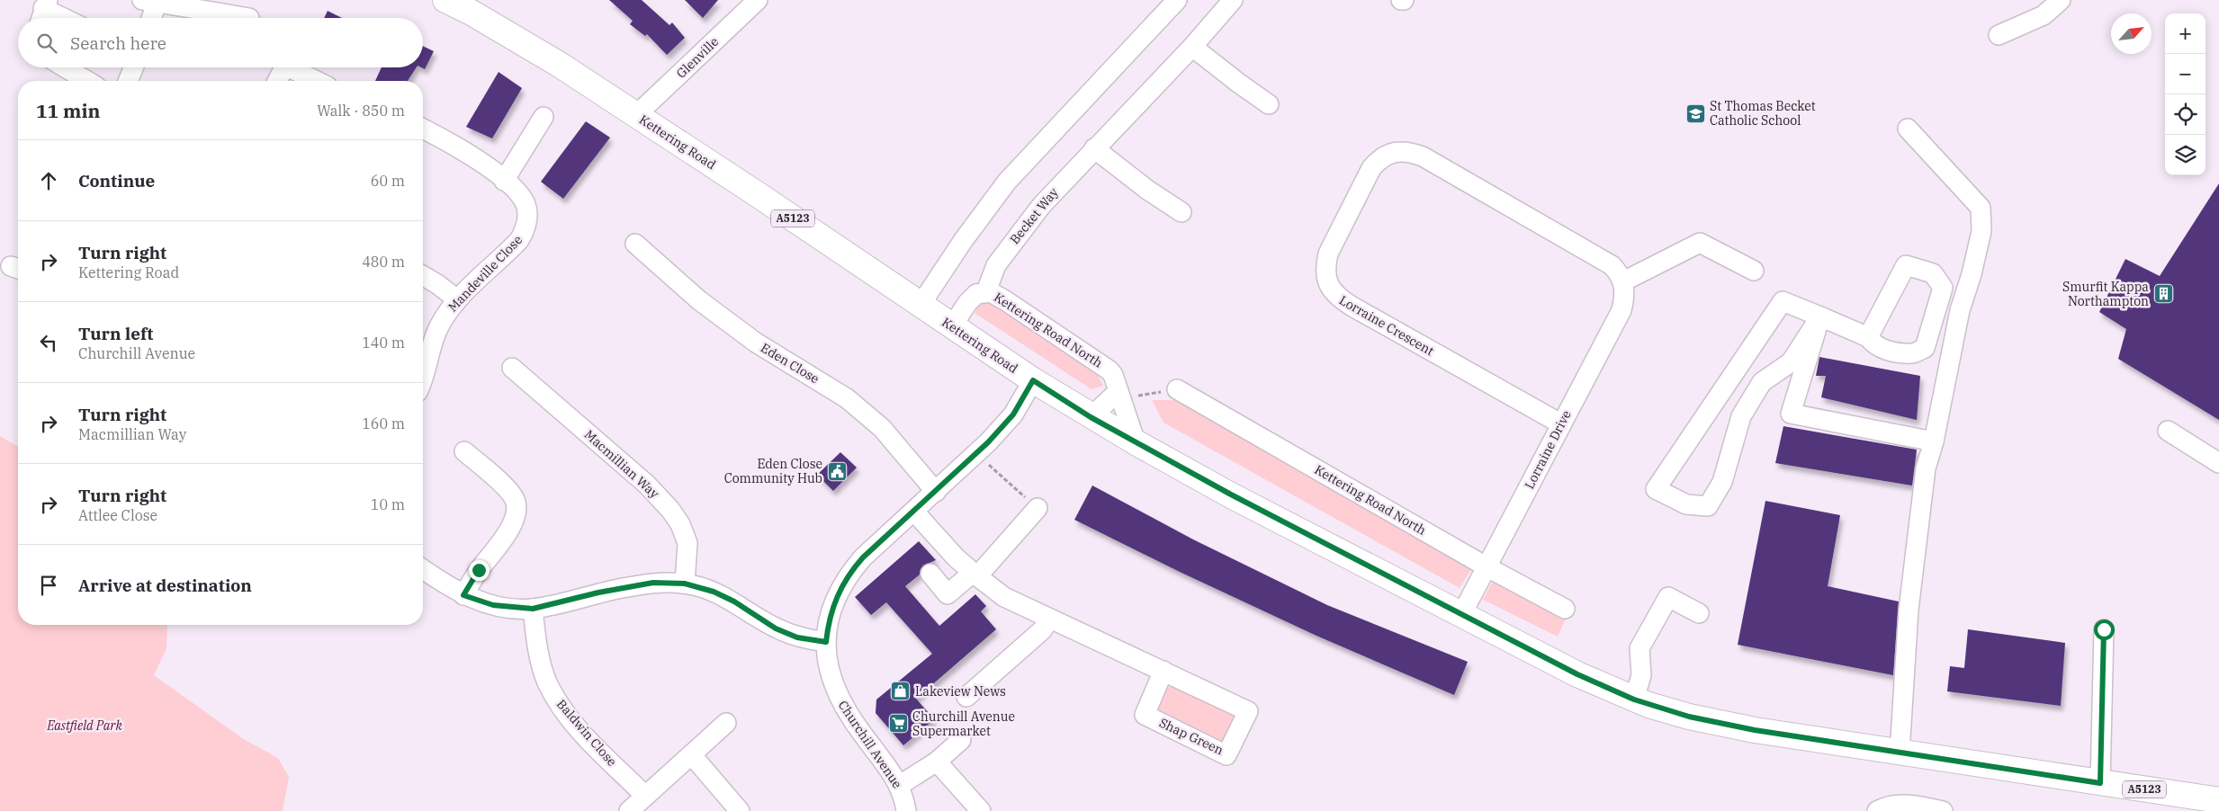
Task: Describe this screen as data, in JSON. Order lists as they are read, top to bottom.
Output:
{
  "streets": {
    "main road": ["Kettering Road", "A5123"],
    "street": [
      "Glenville",
      "Becket Way",
      "Mandeville Close",
      "Lorraine Crescent",
      "Kettering Road North",
      "Eden Close",
      "Lorraine Drive",
      "Macmillian Way",
      "Baldwin Close",
      "Shap Green",
      "Churchill Avenue"
    ]
  },
  "crossings": [
    ["Glenville", "Kettering Road"],
    ["Kettering Road", "Kettering Road North"],
    ["Kettering Road", "Lorraine Drive"],
    ["Kettering Road", "Churchill Avenue"],
    ["Becket Way", "Kettering Road North"],
    ["Lorraine Crescent", "Lorraine Drive"],
    ["Kettering Road North", "Lorraine Drive"],
    ["Eden Close", "Churchill Avenue"],
    ["Shap Green", "Churchill Avenue"]
  ],
  "parks": ["Eastfield Park"],
  "places": {
    "school or university": ["St Thomas Becket Catholic School"],
    "building": ["Smurfit Kappa Northampton"],
    "public building": ["Eden Close Community Hub"],
    "shop": ["Lakeview News"],
    "supermarket": ["Churchill Avenue Supermarket"]
  },
  "north": "top right",
  "page": {
    "map_buttons": ["+", "−"],
    "search": "Search here",
    "heading": ["11 min", "Walk · 850 m"],
    "list": [
      ["Continue", "60 m"],
      ["Turn right", "Kettering Road", "480 m"],
      ["Turn left", "Churchill Avenue", "140 m"],
      ["Turn right", "Macmillian Way", "160 m"],
      ["Turn right", "Attlee Close", "10 m"],
      "Arrive at destination"
    ]
  }
}
